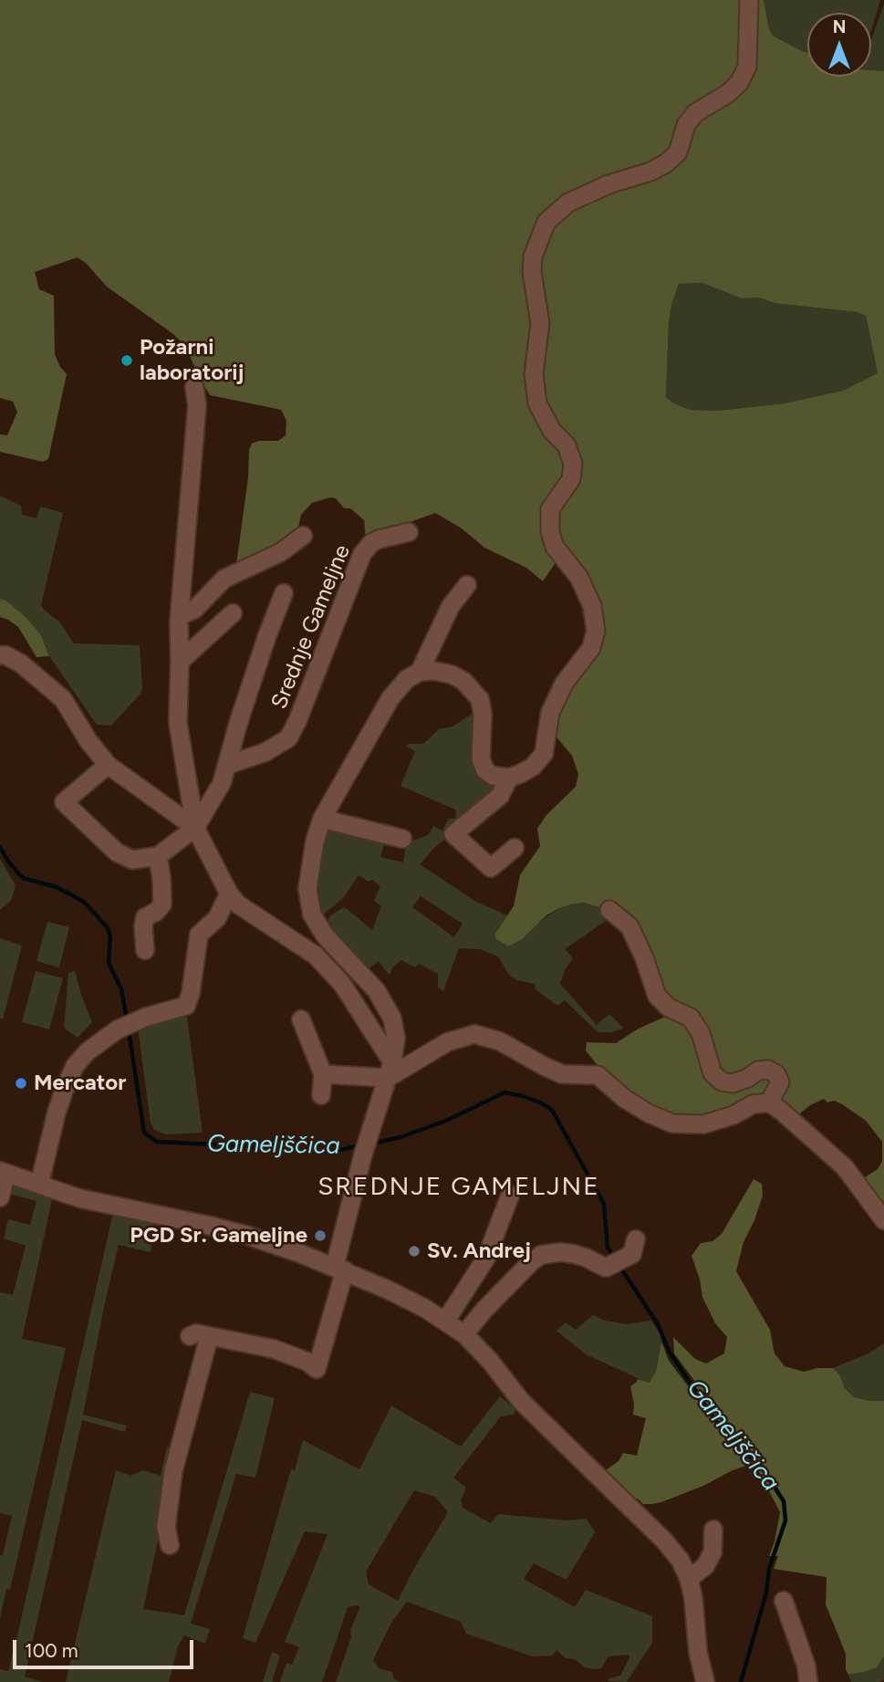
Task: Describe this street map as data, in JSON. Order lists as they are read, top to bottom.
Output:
{
  "streets": {
    "street": ["Srednje Gameljne"]
  },
  "districts": ["SREDNJE GAMELJNE"],
  "water": ["Gameljščica"],
  "places": [
    "Požarni laboratorij",
    "Mercator",
    "PGD Sr. Gameljne",
    "Sv. Andrej"
  ],
  "scale_bar": "100 m",
  "north": "top"
}
